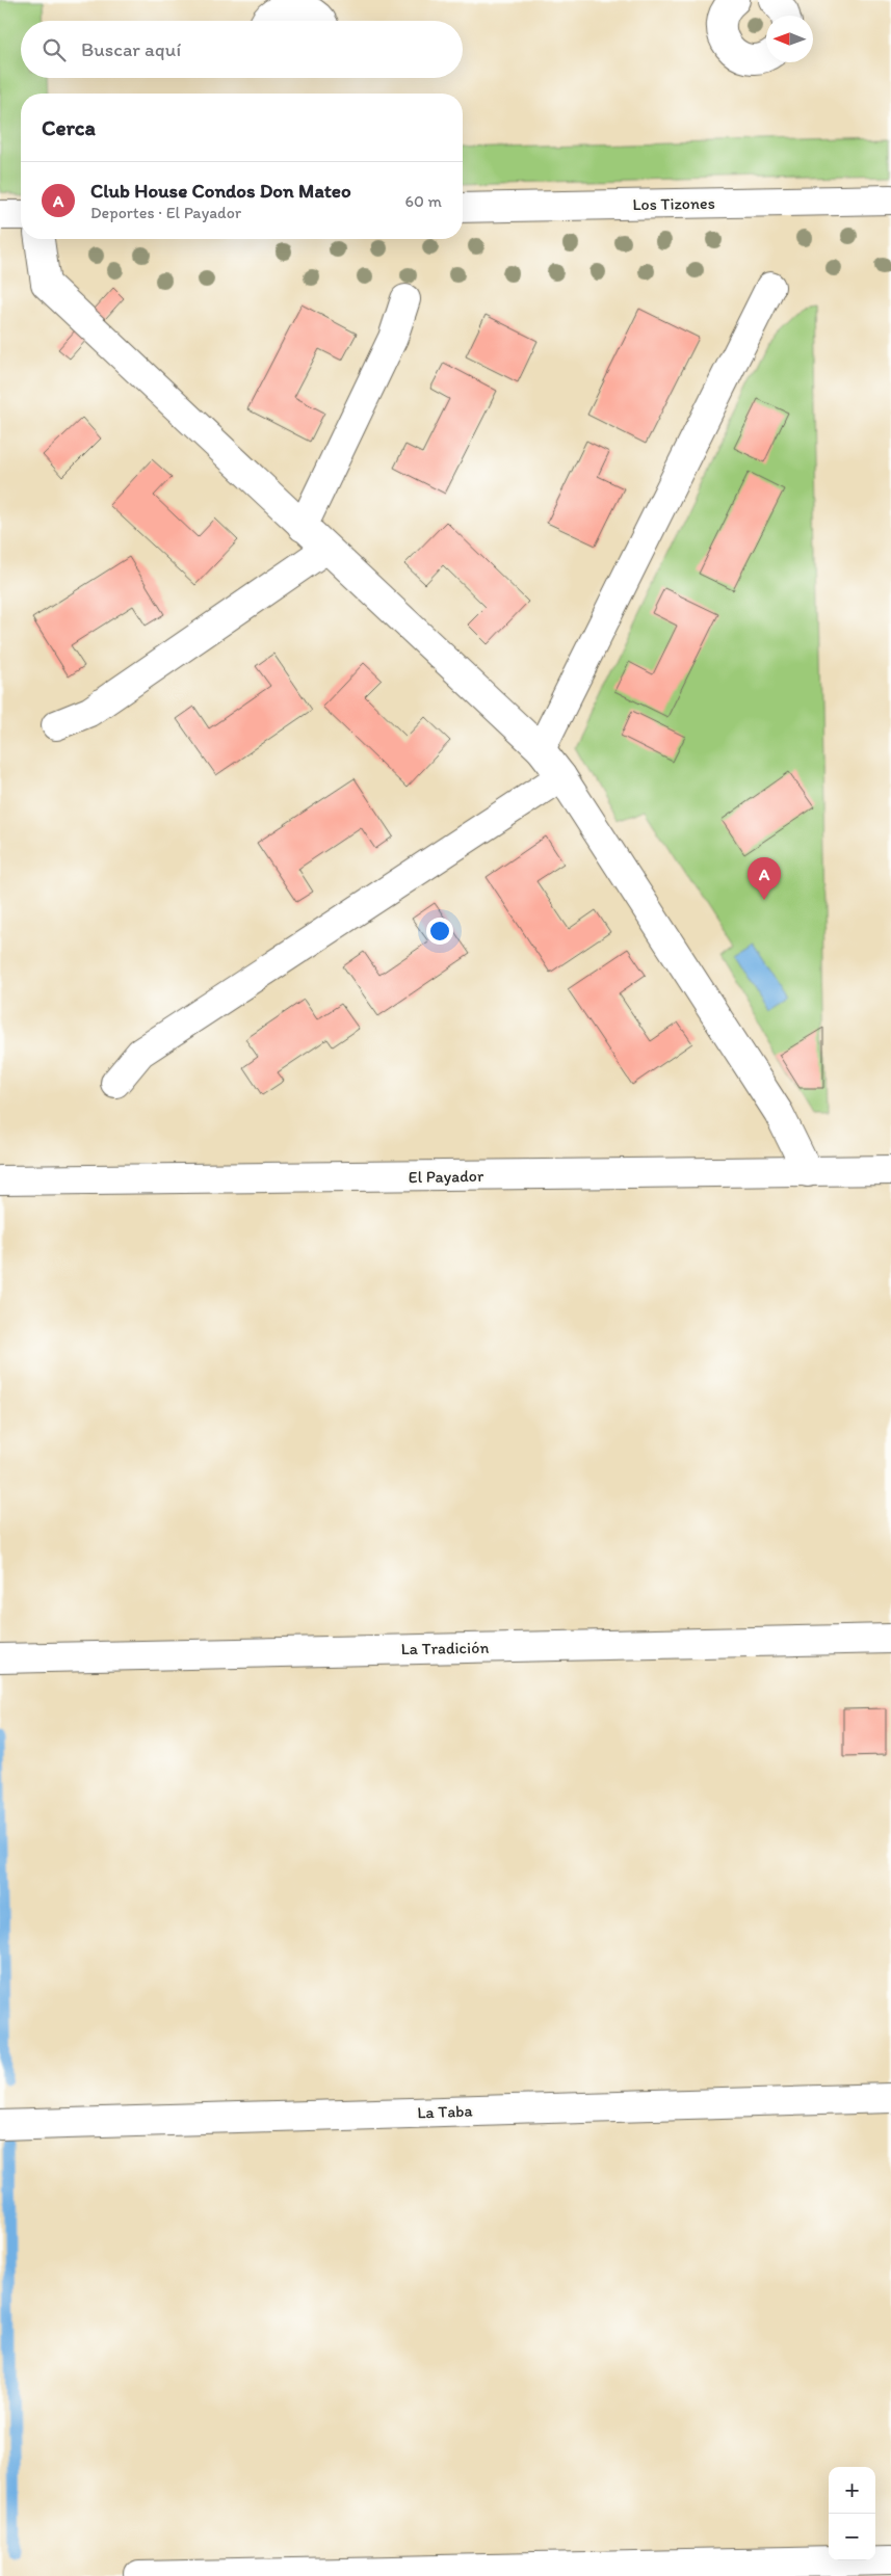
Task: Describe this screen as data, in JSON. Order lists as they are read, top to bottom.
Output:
{
  "streets": {
    "street": [
      "Los Tizones",
      "El Payador",
      "La Tradición",
      "La Taba"
    ]
  },
  "north": "left",
  "page": {
    "search": "Buscar aquí",
    "heading": "Cerca",
    "list": [
      {
        "mark": "A",
        "name": "Club House Condos Don Mateo",
        "note": "Deportes · El Payador",
        "value": "60 m"
      }
    ],
    "pins": "A",
    "map_buttons": ["+", "−"]
  }
}
